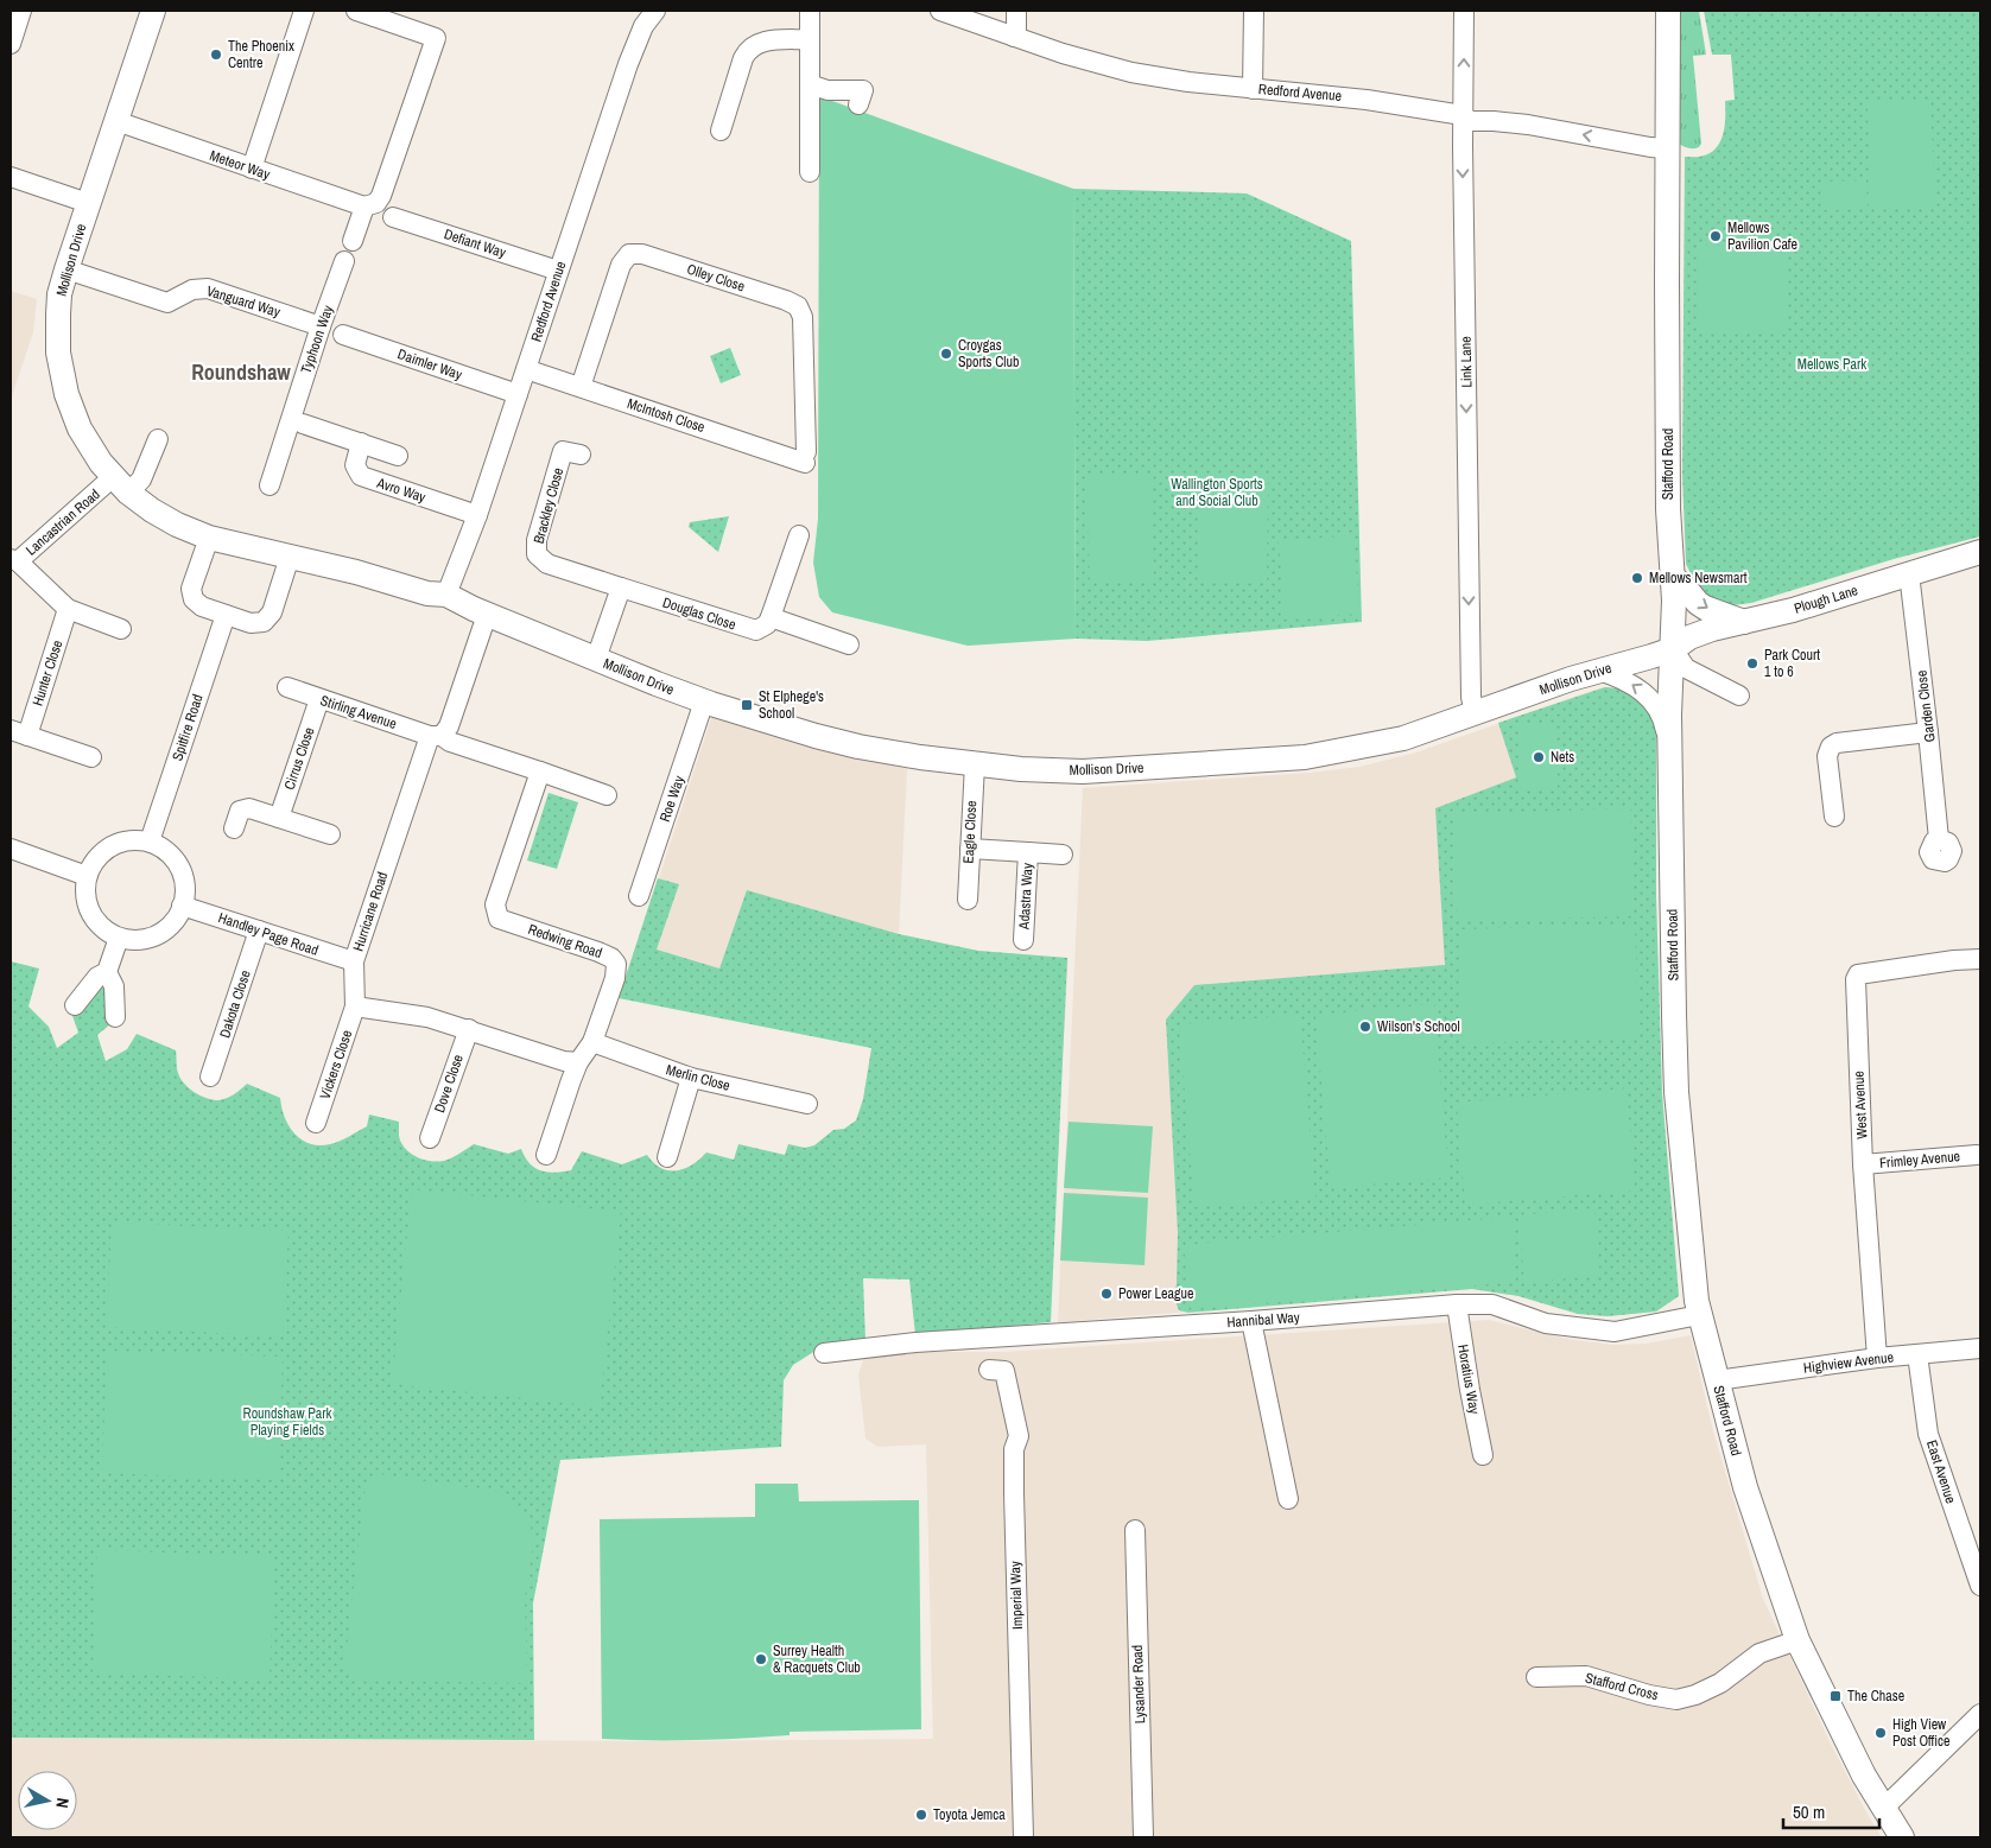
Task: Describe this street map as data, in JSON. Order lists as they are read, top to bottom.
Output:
{
  "streets": {
    "main road": ["Mollison Drive", "Stafford Road", "Plough Lane"],
    "street": [
      "Redford Avenue",
      "Meteor Way",
      "Defiant Way",
      "Olley Close",
      "Vanguard Way",
      "Typhoon Way",
      "Link Lane",
      "Daimler Way",
      "McIntosh Close",
      "Avro Way",
      "Brackley Close",
      "Lancastrian Road",
      "Douglas Close",
      "Hunter Close",
      "Garden Close",
      "Stirling Avenue",
      "Spitfire Road",
      "Cirrus Close",
      "Roe Way",
      "Eagle Close",
      "Adastra Way",
      "Hurricane Road",
      "Handley Page Road",
      "Redwing Road",
      "Dakota Close",
      "Vickers Close",
      "Merlin Close",
      "Dove Close",
      "West Avenue",
      "Frimley Avenue",
      "Hannibal Way",
      "Highview Avenue",
      "Horatius Way",
      "East Avenue",
      "Imperial Way",
      "Lysander Road",
      "Stafford Cross"
    ]
  },
  "crossings": [
    ["Redford Avenue", "Defiant Way"],
    ["Redford Avenue", "Mollison Drive"],
    ["Redford Avenue", "Link Lane"],
    ["Redford Avenue", "Daimler Way"],
    ["Redford Avenue", "McIntosh Close"],
    ["Redford Avenue", "Stafford Road"],
    ["Redford Avenue", "Avro Way"],
    ["Meteor Way", "Mollison Drive"],
    ["Mollison Drive", "Vanguard Way"],
    ["Mollison Drive", "Link Lane"],
    ["Mollison Drive", "Stafford Road"],
    ["Mollison Drive", "Lancastrian Road"],
    ["Mollison Drive", "Plough Lane"],
    ["Mollison Drive", "Roe Way"],
    ["Mollison Drive", "Eagle Close"],
    ["Mollison Drive", "Hurricane Road"],
    ["Olley Close", "McIntosh Close"],
    ["Vanguard Way", "Typhoon Way"],
    ["Stafford Road", "Plough Lane"],
    ["Stafford Road", "Hannibal Way"],
    ["Stafford Road", "Highview Avenue"],
    ["Stafford Road", "Stafford Cross"],
    ["Brackley Close", "Douglas Close"],
    ["Plough Lane", "Garden Close"],
    ["Stirling Avenue", "Cirrus Close"],
    ["Stirling Avenue", "Hurricane Road"],
    ["Spitfire Road", "Handley Page Road"],
    ["Eagle Close", "Adastra Way"],
    ["Hurricane Road", "Handley Page Road"],
    ["Hurricane Road", "Vickers Close"],
    ["Handley Page Road", "Dakota Close"],
    ["Redwing Road", "Merlin Close"],
    ["West Avenue", "Frimley Avenue"],
    ["West Avenue", "Highview Avenue"],
    ["Hannibal Way", "Horatius Way"],
    ["Highview Avenue", "East Avenue"]
  ],
  "districts": ["Roundshaw"],
  "parks": ["Mellows Park", "Wallington Sports and Social Club", "Roundshaw Park Playing Fields"],
  "places": {
    "other": [
      "The Phoenix Centre",
      "Mellows Pavilion Cafe",
      "Croygas Sports Club",
      "Mellows Newsmart",
      "Park Court 1 to 6",
      "Nets",
      "Wilson's School",
      "Power League",
      "Surrey Health & Racquets Club",
      "High View Post Office",
      "Toyota Jemca"
    ],
    "transit": ["St Elphege's School", "The Chase"]
  },
  "scale_bar": "50 m",
  "north": "right"
}
